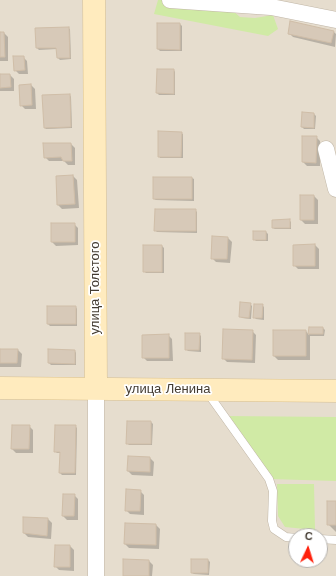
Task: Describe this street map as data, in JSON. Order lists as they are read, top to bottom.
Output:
{
  "streets": {
    "street": ["улица Толстого", "улица Ленина"]
  },
  "crossings": [
    ["улица Толстого", "улица Ленина"]
  ],
  "north": "top"
}
